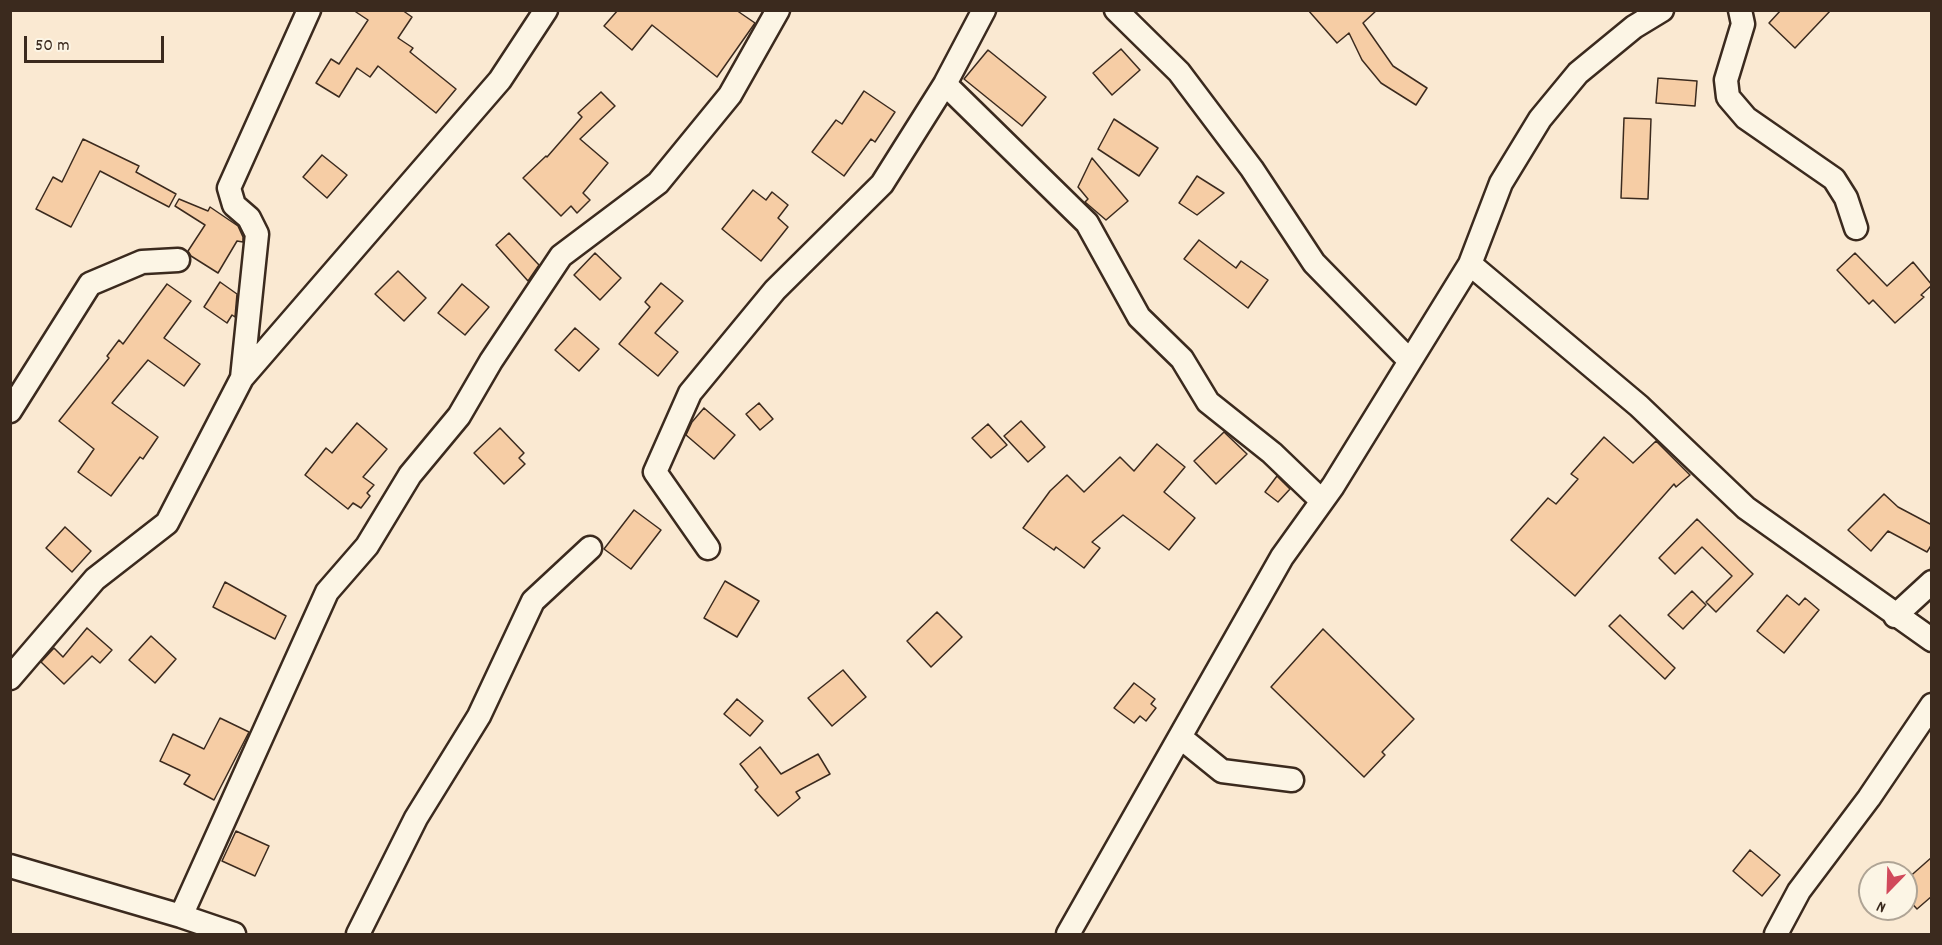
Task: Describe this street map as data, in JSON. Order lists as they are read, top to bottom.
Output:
{
  "scale_bar": "50 m",
  "north": "bottom left"
}
